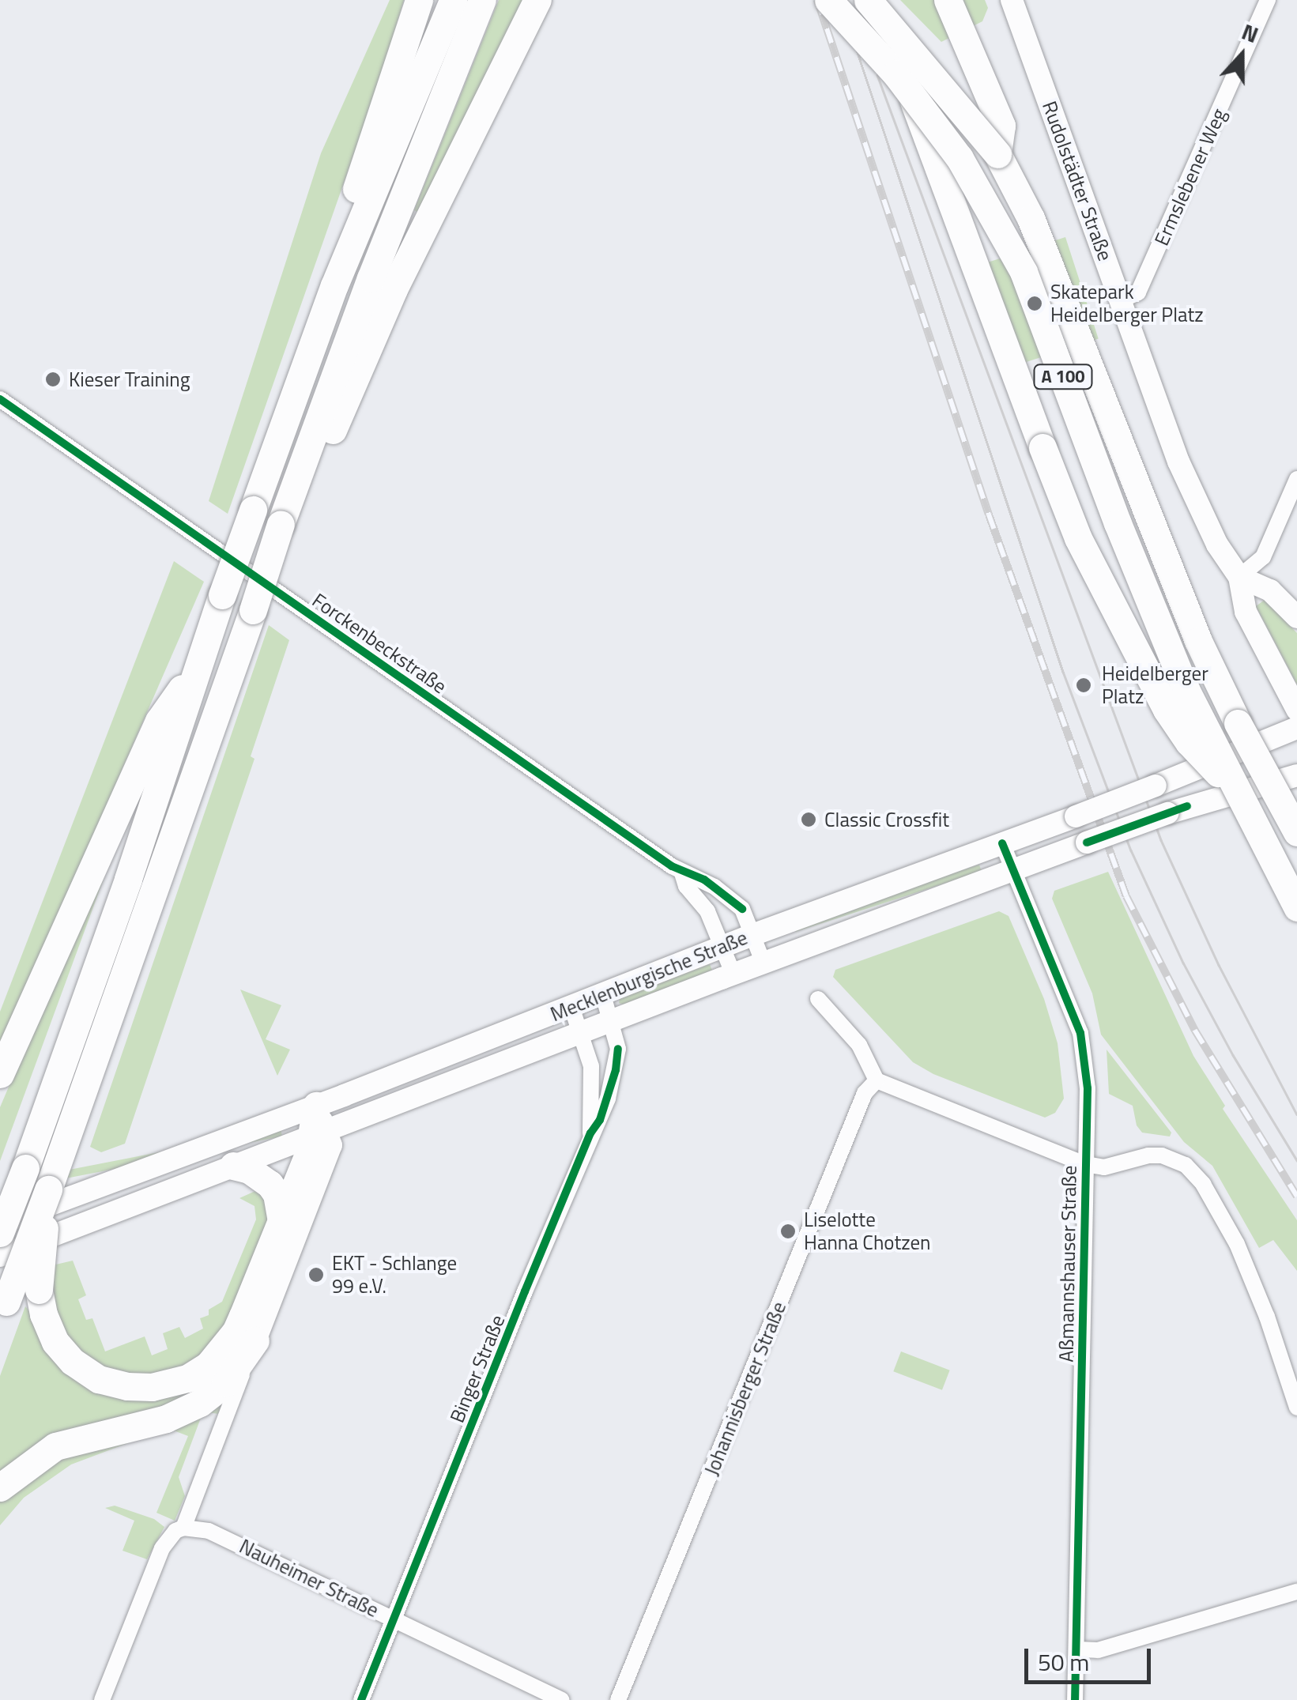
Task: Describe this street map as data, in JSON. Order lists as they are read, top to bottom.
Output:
{
  "streets": {
    "highway": ["A 100"],
    "main road": ["Rudolstädter Straße", "Mecklenburgische Straße"],
    "street": [
      "Ermslebener Weg",
      "Forckenbeckstraße",
      "Aßmannshauser Straße",
      "Binger Straße",
      "Johannisberger Straße",
      "Nauheimer Straße"
    ]
  },
  "crossings": [
    ["Ermslebener Weg", "Rudolstädter Straße"],
    ["Forckenbeckstraße", "Mecklenburgische Straße"],
    ["Mecklenburgische Straße", "Aßmannshauser Straße"],
    ["Mecklenburgische Straße", "Binger Straße"],
    ["Binger Straße", "Nauheimer Straße"]
  ],
  "places": [
    "Skatepark Heidelberger Platz",
    "Kieser Training",
    "Heidelberger Platz",
    "Classic Crossfit",
    "Liselotte Hanna Chotzen",
    "EKT - Schlange 99 e.V."
  ],
  "scale_bar": "50 m",
  "north": "top"
}
